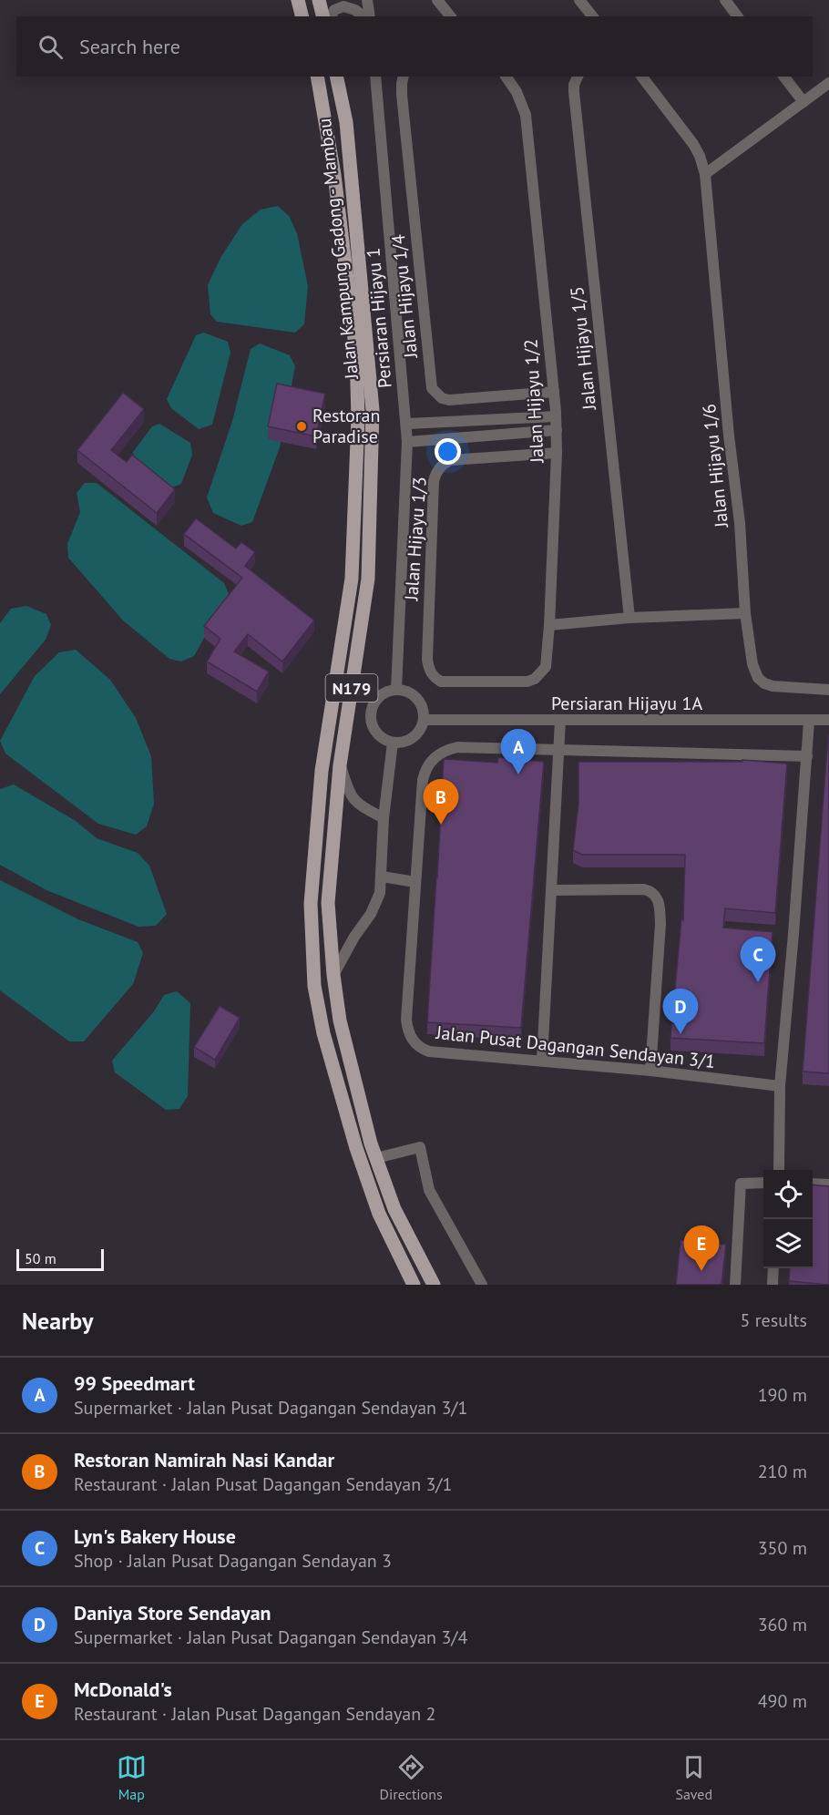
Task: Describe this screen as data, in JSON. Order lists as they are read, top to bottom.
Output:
{
  "streets": {
    "main road": ["Jalan Kampung Gadong - Mambau", "N179"],
    "street": [
      "Jalan Hijayu 1/4",
      "Persiaran Hijayu 1",
      "Jalan Hijayu 1/5",
      "Jalan Hijayu 1/2",
      "Jalan Hijayu 1/6",
      "Jalan Hijayu 1/3",
      "Persiaran Hijayu 1A",
      "Jalan Pusat Dagangan Sendayan 3/1"
    ]
  },
  "crossings": [
    ["Jalan Hijayu 1/4", "Jalan Hijayu 1/2"],
    ["Persiaran Hijayu 1", "Persiaran Hijayu 1A"],
    ["Jalan Hijayu 1/2", "Jalan Hijayu 1/3"]
  ],
  "places": ["Restoran Paradise"],
  "scale_bar": "50 m",
  "page": {
    "search": "Search here",
    "pins": [
      "A",
      "B",
      "C",
      "D",
      "E"
    ],
    "scale": "50 m",
    "heading": ["Nearby", "5 results"],
    "list": [
      {
        "mark": "A",
        "name": "99 Speedmart",
        "note": "Supermarket · Jalan Pusat Dagangan Sendayan 3/1",
        "value": "190 m"
      },
      {
        "mark": "B",
        "name": "Restoran Namirah Nasi Kandar",
        "note": "Restaurant · Jalan Pusat Dagangan Sendayan 3/1",
        "value": "210 m"
      },
      {
        "mark": "C",
        "name": "Lyn's Bakery House",
        "note": "Shop · Jalan Pusat Dagangan Sendayan 3",
        "value": "350 m"
      },
      {
        "mark": "D",
        "name": "Daniya Store Sendayan",
        "note": "Supermarket · Jalan Pusat Dagangan Sendayan 3/4",
        "value": "360 m"
      },
      {
        "mark": "E",
        "name": "McDonald's",
        "note": "Restaurant · Jalan Pusat Dagangan Sendayan 2",
        "value": "490 m"
      }
    ],
    "nav": ["Map", "Directions", "Saved"]
  }
}
